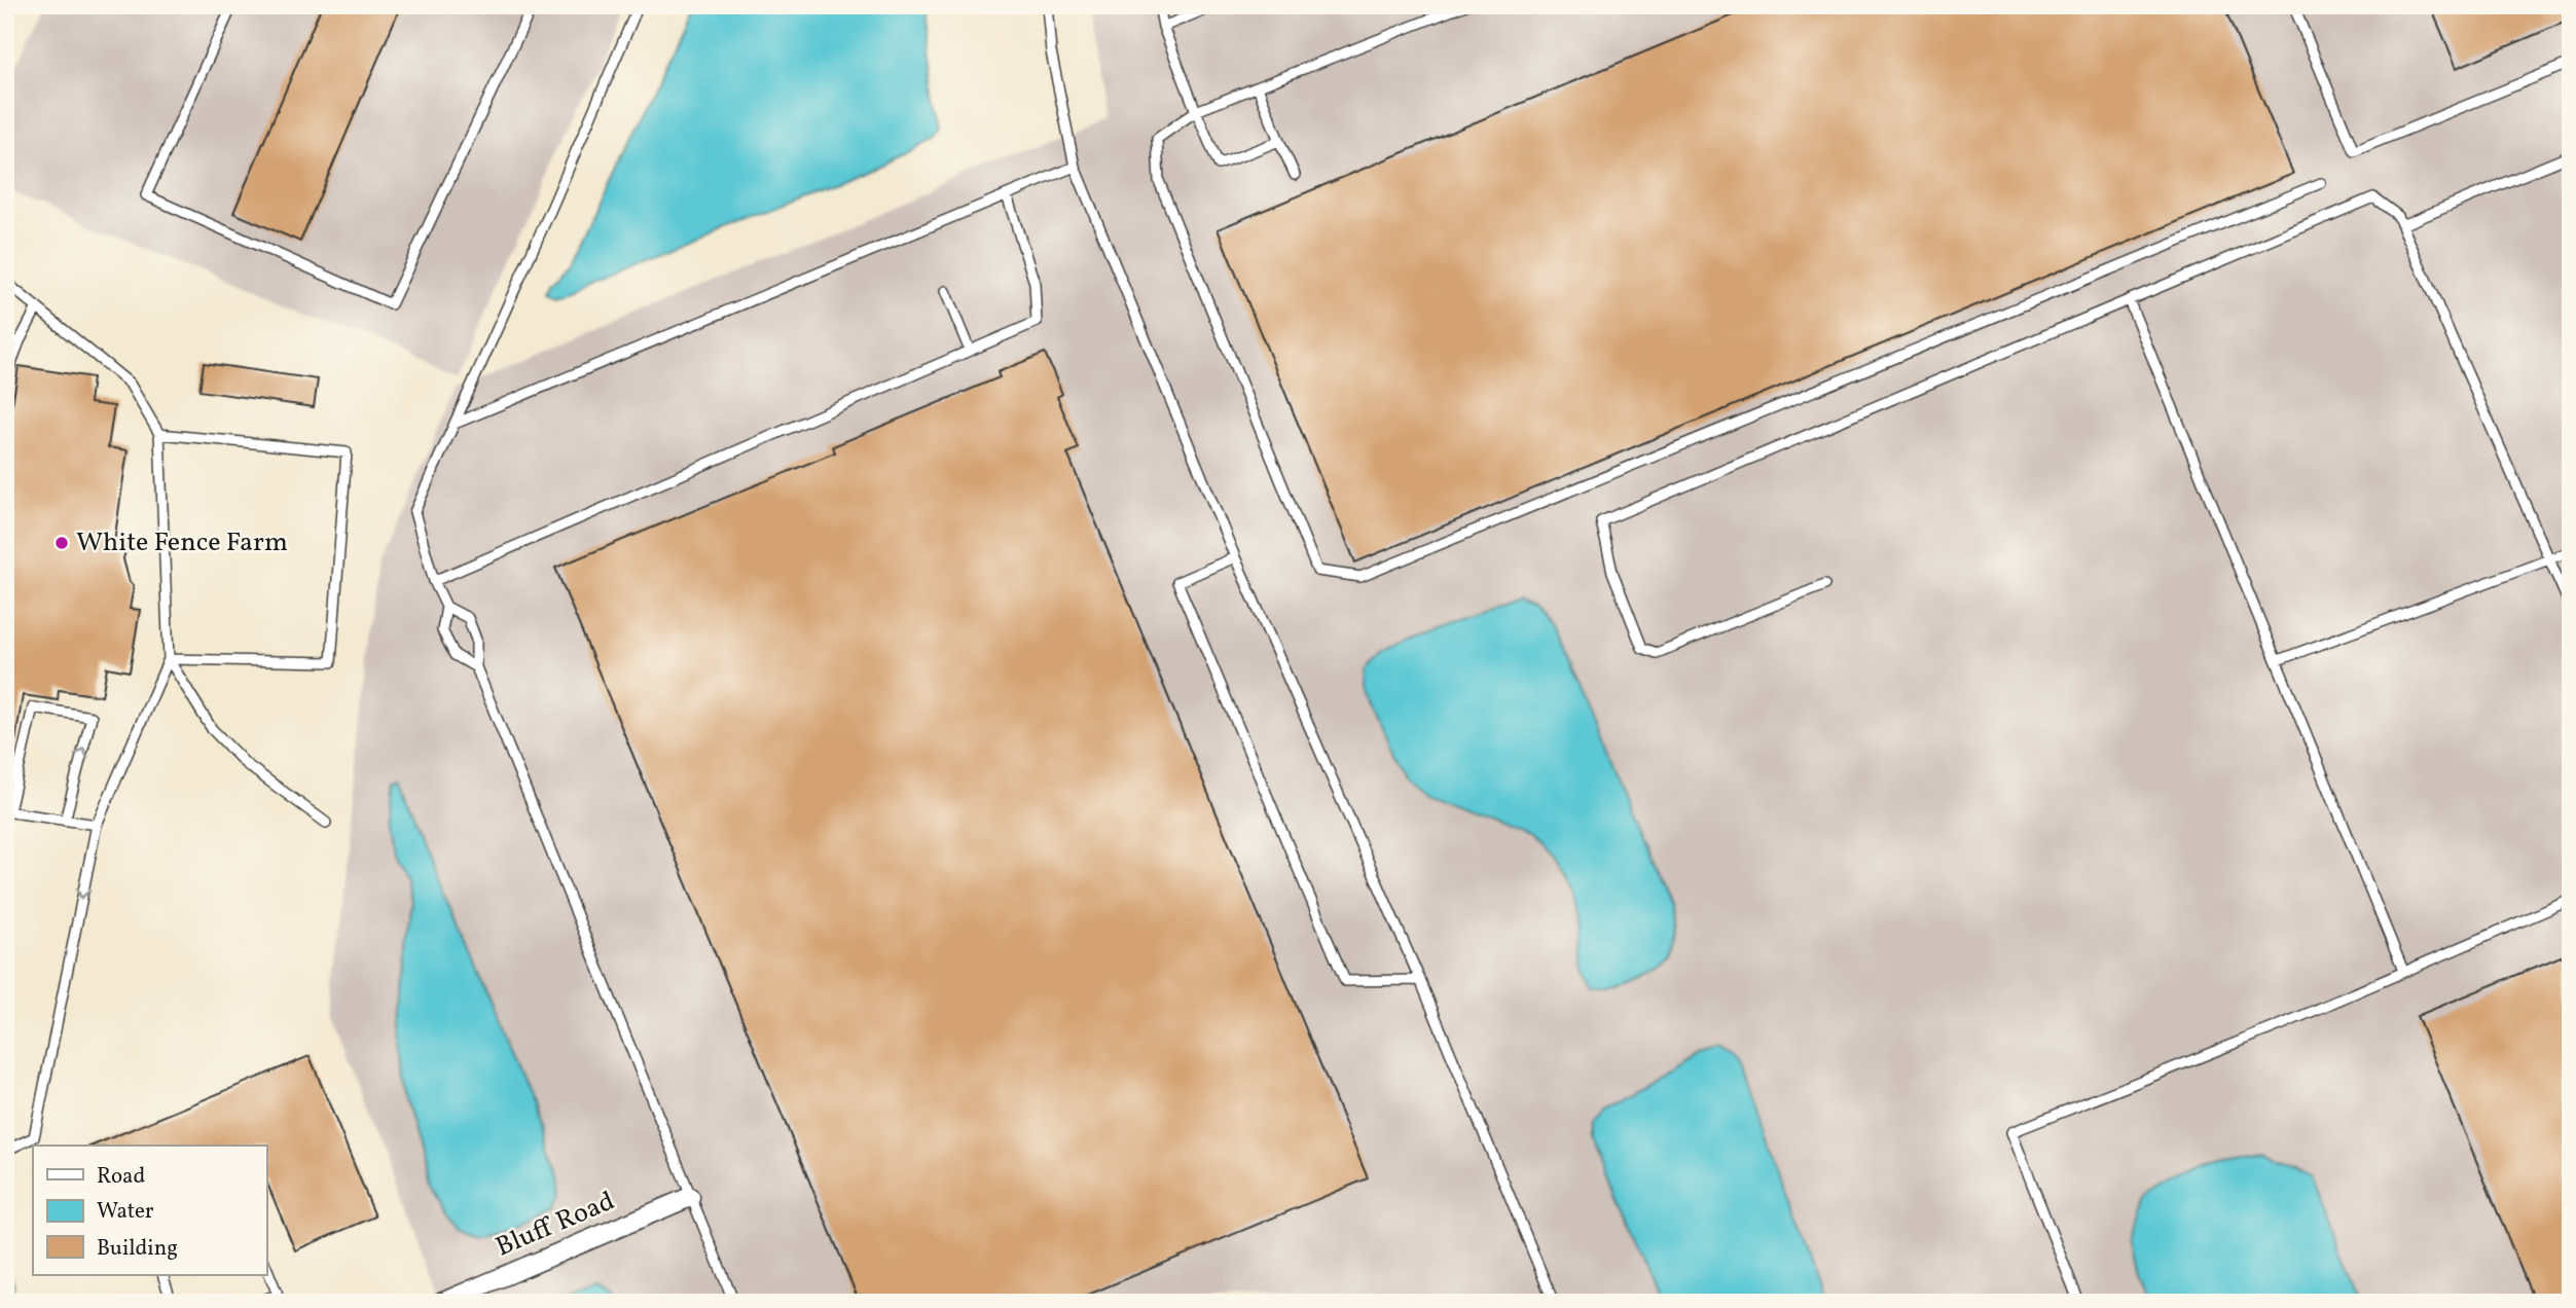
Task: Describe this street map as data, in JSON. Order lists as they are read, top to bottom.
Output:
{
  "streets": {
    "street": ["Bluff Road"]
  },
  "places": ["White Fence Farm"],
  "legend": ["Road", "Water", "Building"]
}
